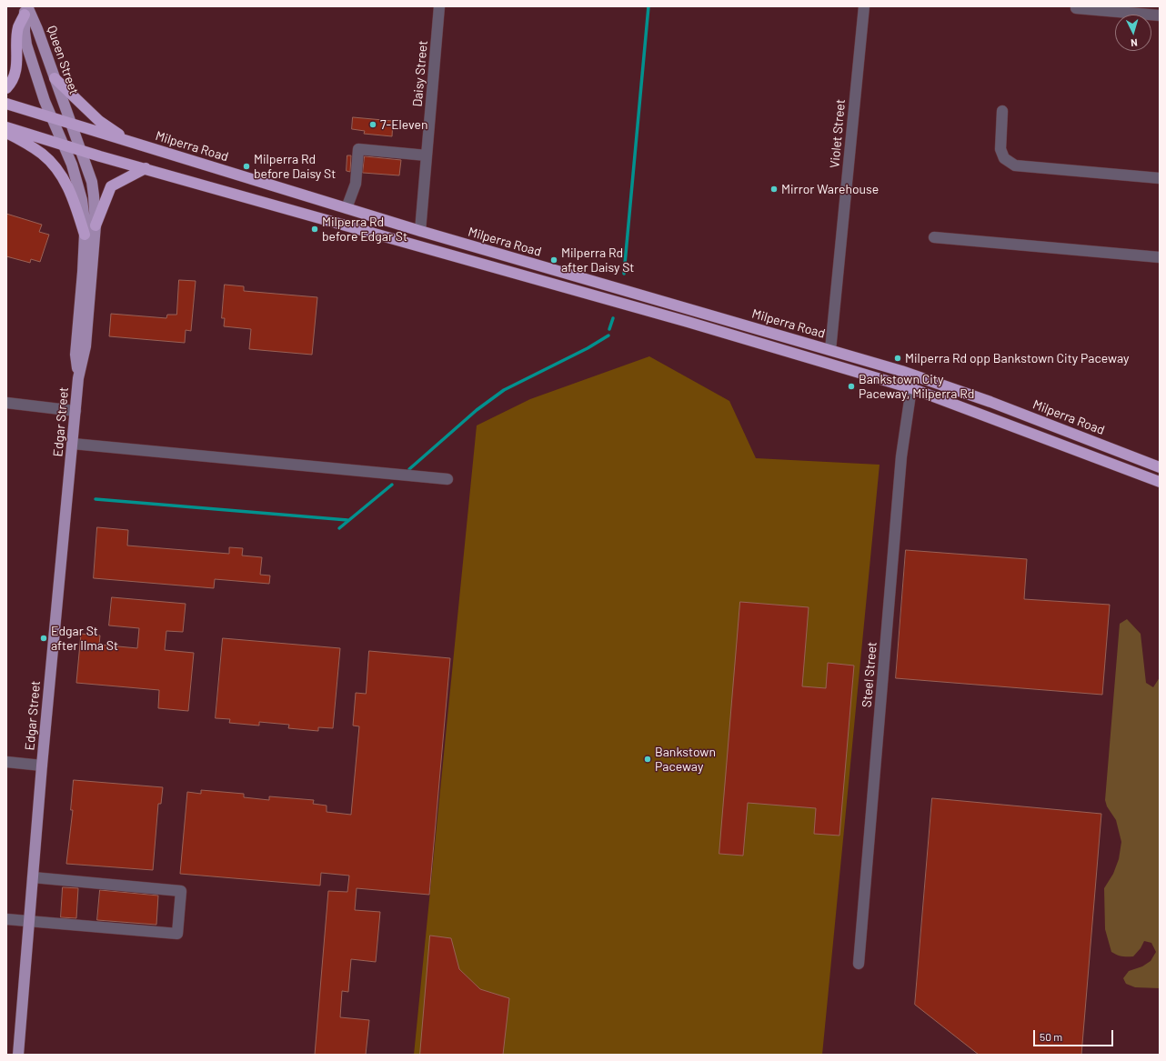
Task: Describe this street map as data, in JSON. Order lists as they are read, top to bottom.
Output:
{
  "streets": {
    "highway": ["Milperra Road"],
    "main road": ["Queen Street", "Edgar Street"],
    "street": ["Daisy Street", "Violet Street", "Steel Street"]
  },
  "crossings": [
    ["Queen Street", "Milperra Road"],
    ["Queen Street", "Edgar Street"],
    ["Daisy Street", "Milperra Road"],
    ["Violet Street", "Milperra Road"],
    ["Milperra Road", "Edgar Street"],
    ["Milperra Road", "Steel Street"]
  ],
  "places": [
    "7-Eleven",
    "Milperra Rd before Daisy St",
    "Mirror Warehouse",
    "Milperra Rd before Edgar St",
    "Milperra Rd after Daisy St",
    "Milperra Rd opp Bankstown City Paceway",
    "Bankstown City Paceway, Milperra Rd",
    "Edgar St after Ilma St",
    "Bankstown Paceway"
  ],
  "scale_bar": "50 m",
  "north": "bottom"
}
